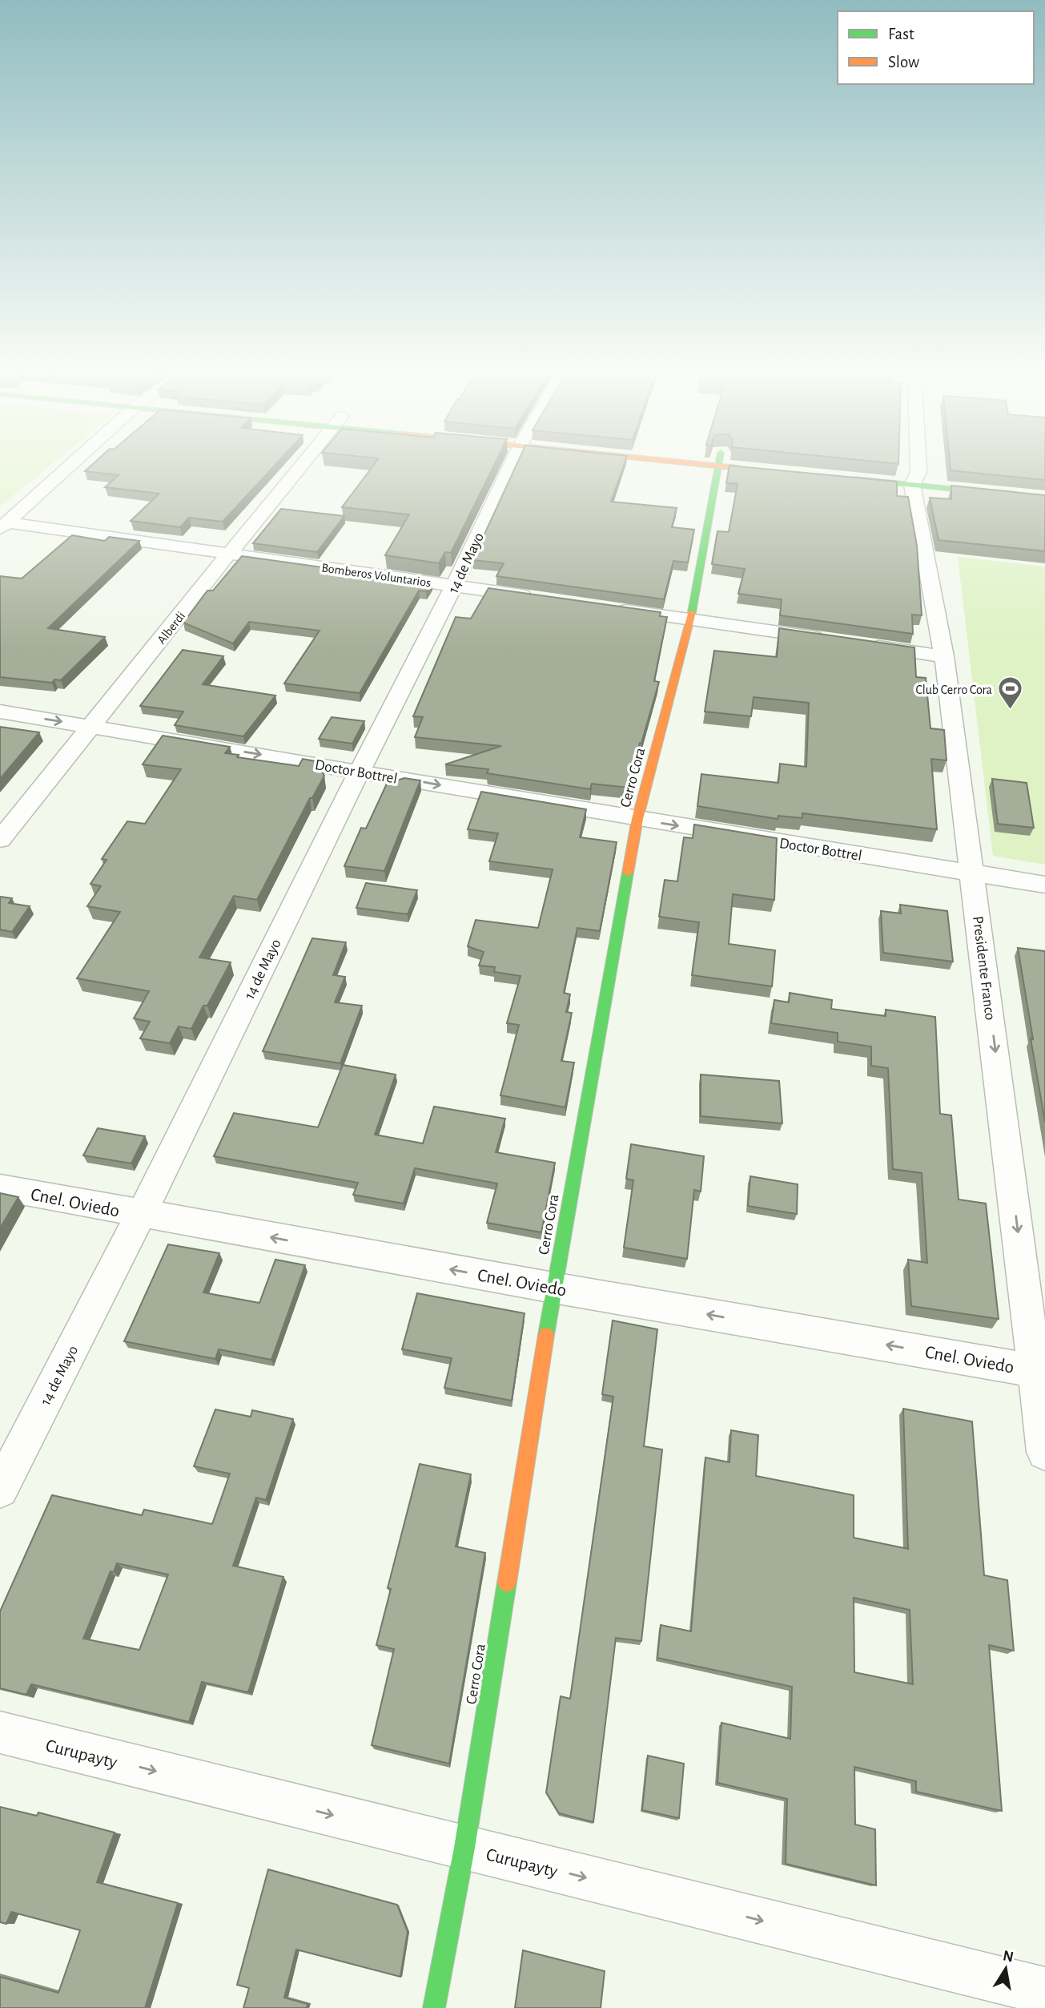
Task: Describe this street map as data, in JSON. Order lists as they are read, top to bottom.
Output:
{
  "streets": {
    "main road": ["Cerro Cora"],
    "street": [
      "14 de Mayo",
      "Bomberos Voluntarios",
      "Alberdi",
      "Doctor Bottrel",
      "Presidente Franco",
      "Cnel. Oviedo",
      "Curupayty"
    ]
  },
  "crossings": [
    ["14 de Mayo", "Bomberos Voluntarios"],
    ["14 de Mayo", "Doctor Bottrel"],
    ["14 de Mayo", "Cnel. Oviedo"],
    ["Bomberos Voluntarios", "Alberdi"],
    ["Alberdi", "Doctor Bottrel"],
    ["Doctor Bottrel", "Cerro Cora"],
    ["Doctor Bottrel", "Presidente Franco"],
    ["Cerro Cora", "Cnel. Oviedo"],
    ["Cerro Cora", "Curupayty"],
    ["Presidente Franco", "Cnel. Oviedo"]
  ],
  "one_way": ["Presidente Franco", "Cnel. Oviedo", "Curupayty"],
  "places": {
    "sports": ["Club Cerro Cora"]
  },
  "legend": ["Fast", "Slow"],
  "north": "top"
}
